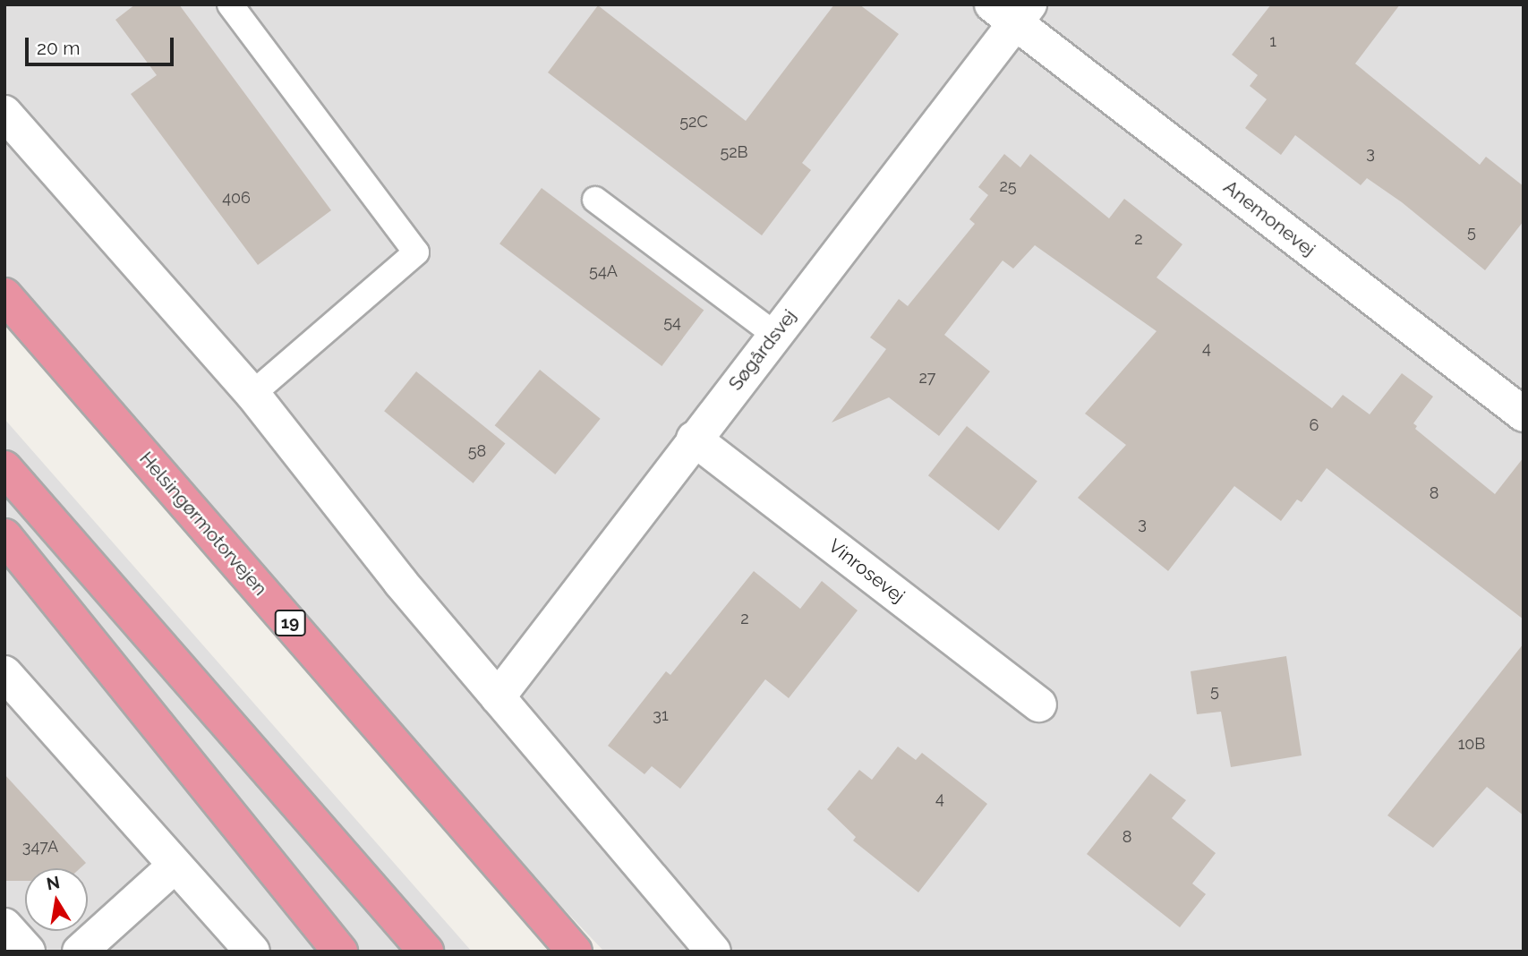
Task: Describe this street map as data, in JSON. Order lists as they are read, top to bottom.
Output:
{
  "streets": {
    "highway": ["Helsingørmotorvejen", "19"],
    "street": ["Anemonevej", "Søgårdsvej", "Vinrosevej"]
  },
  "crossings": [
    ["Anemonevej", "Søgårdsvej"],
    ["Søgårdsvej", "Vinrosevej"]
  ],
  "house_numbers": [
    "1",
    "52C",
    "52B",
    "3",
    "25",
    "406",
    "5",
    "2",
    "54A",
    "54",
    "4",
    "27",
    "6",
    "58",
    "8",
    "3",
    "2",
    "5",
    "31",
    "10B",
    "4",
    "8",
    "347A"
  ],
  "scale_bar": "20 m",
  "north": "top"
}
